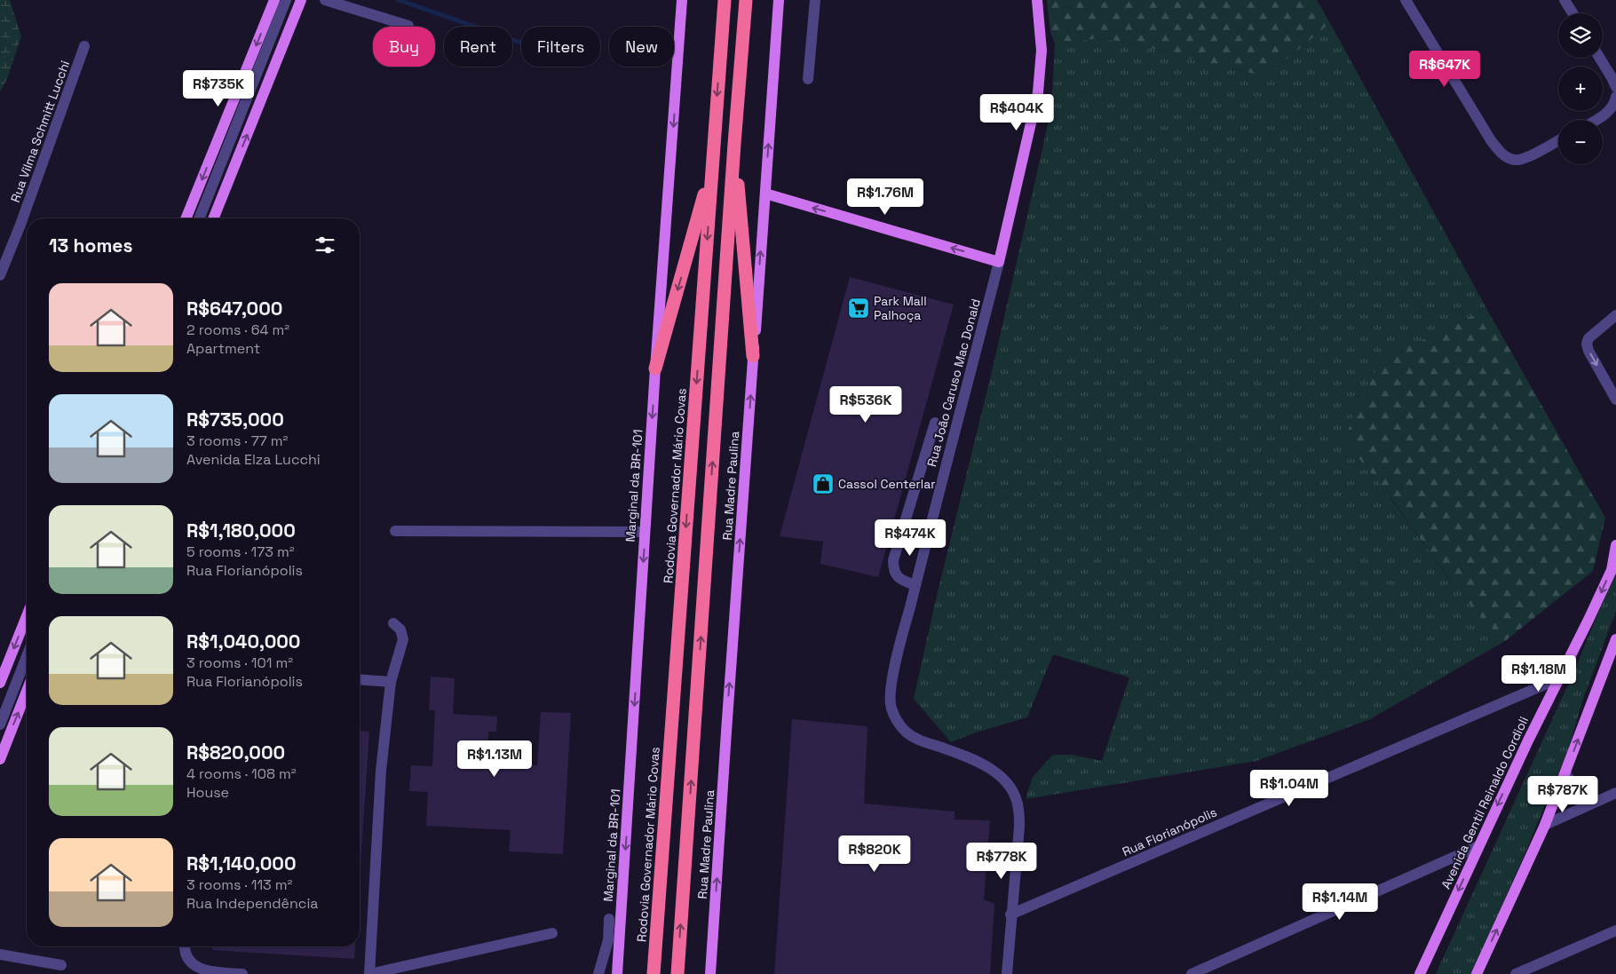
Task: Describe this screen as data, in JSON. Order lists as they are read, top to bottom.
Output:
{
  "streets": {
    "highway": ["Rodovia Governador Mário Covas"],
    "main road": [
      "Rua João Caruso Mac Donald",
      "Marginal da BR-101",
      "Rua Madre Paulina",
      "Avenida Gentil Reinaldo Cordioli"
    ],
    "street": ["Rua Vilma Schmitt Lucchi", "Rua Florianópolis"]
  },
  "crossings": [
    ["Rua João Caruso Mac Donald", "Rua Florianópolis"],
    ["Avenida Gentil Reinaldo Cordioli", "Rua Florianópolis"]
  ],
  "one_way": ["Marginal da BR-101", "Rua Madre Paulina"],
  "places": {
    "supermarket": ["Park Mall Palhoça"],
    "shop": ["Cassol Centerlar"]
  },
  "page": {
    "map_buttons": ["+", "−"],
    "chip": [
      "Buy",
      "Rent",
      "Filters",
      "New"
    ],
    "price": [
      "R$647K",
      "R$735K",
      "R$404K",
      "R$1.76M",
      "R$536K",
      "R$474K",
      "R$1.18M",
      "R$1.13M",
      "R$1.04M",
      "R$787K",
      "R$820K",
      "R$778K",
      "R$1.14M"
    ],
    "heading": "13 homes",
    "list": [
      {
        "name": "R$647,000",
        "note": "2 rooms · 64 m² · Apartment"
      },
      {
        "name": "R$735,000",
        "note": "3 rooms · 77 m² · Avenida Elza Lucchi"
      },
      {
        "name": "R$1,180,000",
        "note": "5 rooms · 173 m² · Rua Florianópolis"
      },
      {
        "name": "R$1,040,000",
        "note": "3 rooms · 101 m² · Rua Florianópolis"
      },
      {
        "name": "R$820,000",
        "note": "4 rooms · 108 m² · House"
      },
      {
        "name": "R$1,140,000",
        "note": "3 rooms · 113 m² · Rua Independência"
      }
    ]
  }
}
